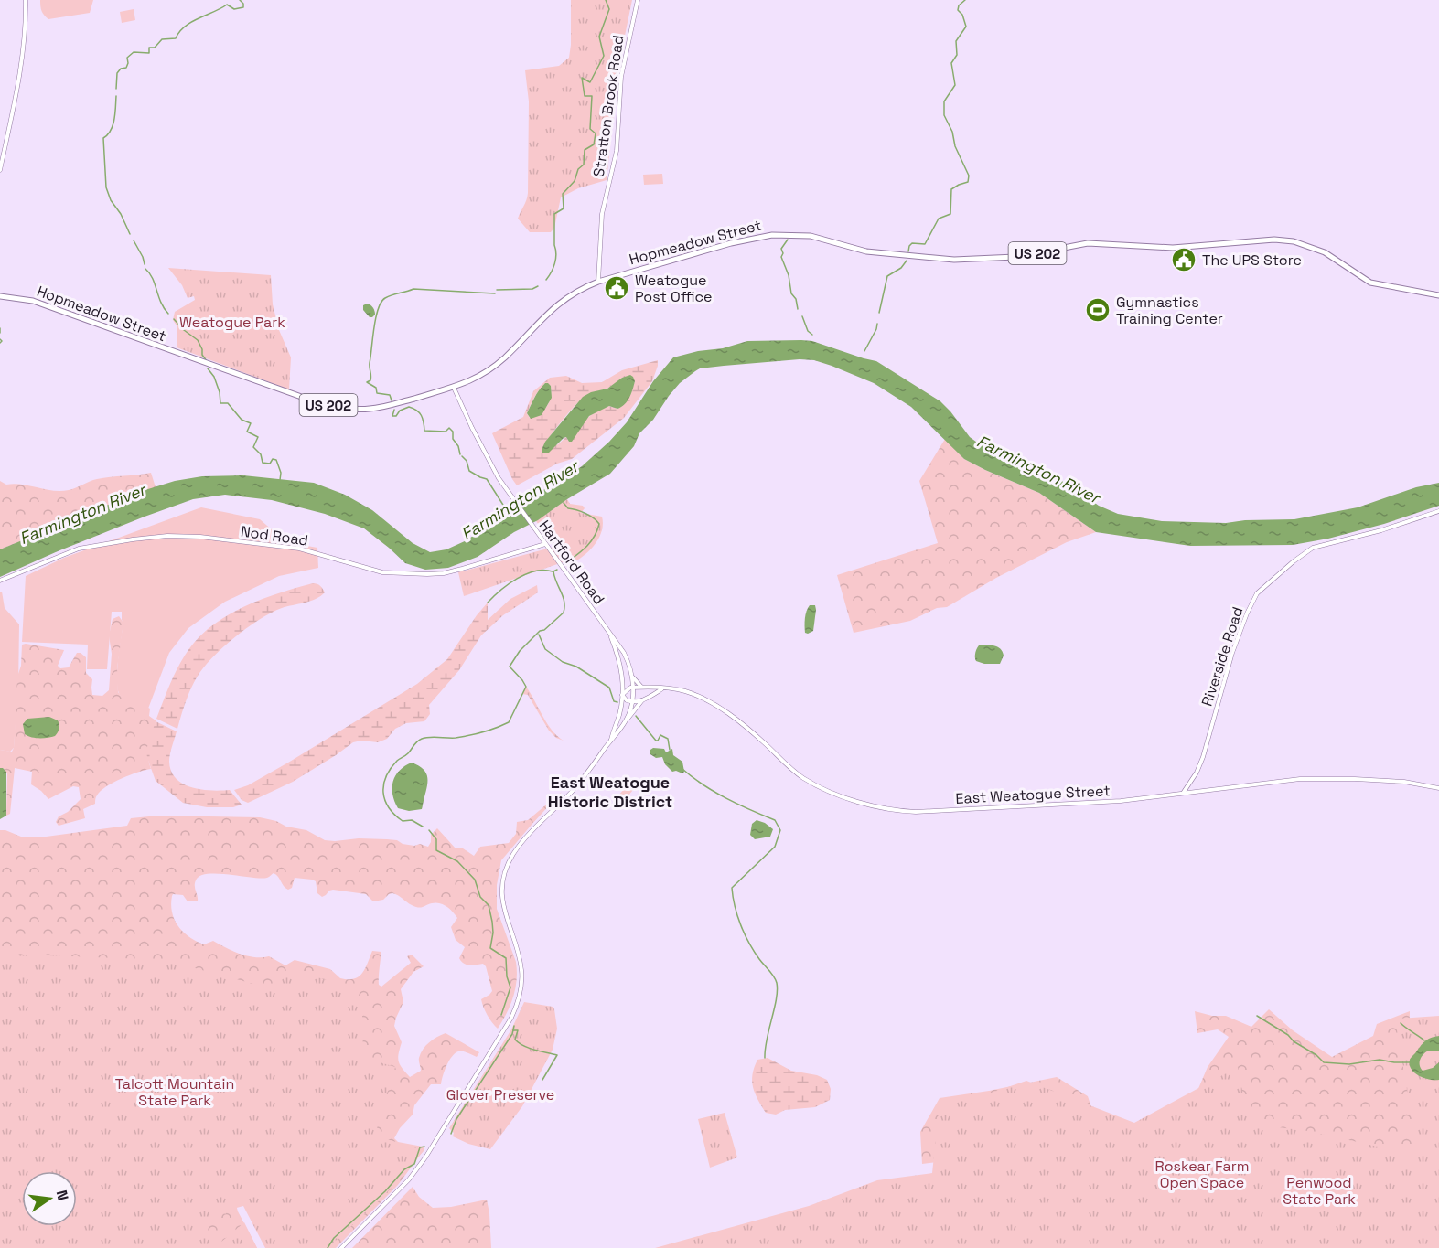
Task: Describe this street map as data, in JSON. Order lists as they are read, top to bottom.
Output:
{
  "streets": {
    "highway": ["Hopmeadow Street", "US 202"],
    "street": [
      "Stratton Brook Road",
      "Nod Road",
      "Hartford Road",
      "Riverside Road",
      "East Weatogue Street"
    ]
  },
  "crossings": [
    ["Stratton Brook Road", "Hopmeadow Street"],
    ["Hopmeadow Street", "Hartford Road"],
    ["Nod Road", "Hartford Road"],
    ["Hartford Road", "East Weatogue Street"],
    ["Riverside Road", "East Weatogue Street"]
  ],
  "districts": ["East Weatogue Historic District"],
  "water": ["Farmington River"],
  "parks": [
    "Weatogue Park",
    "Talcott Mountain State Park",
    "Glover Preserve",
    "Roskear Farm Open Space",
    "Penwood State Park"
  ],
  "places": {
    "public building": ["The UPS Store", "Weatogue Post Office"],
    "sports": ["Gymnastics Training Center"]
  },
  "north": "right"
}
